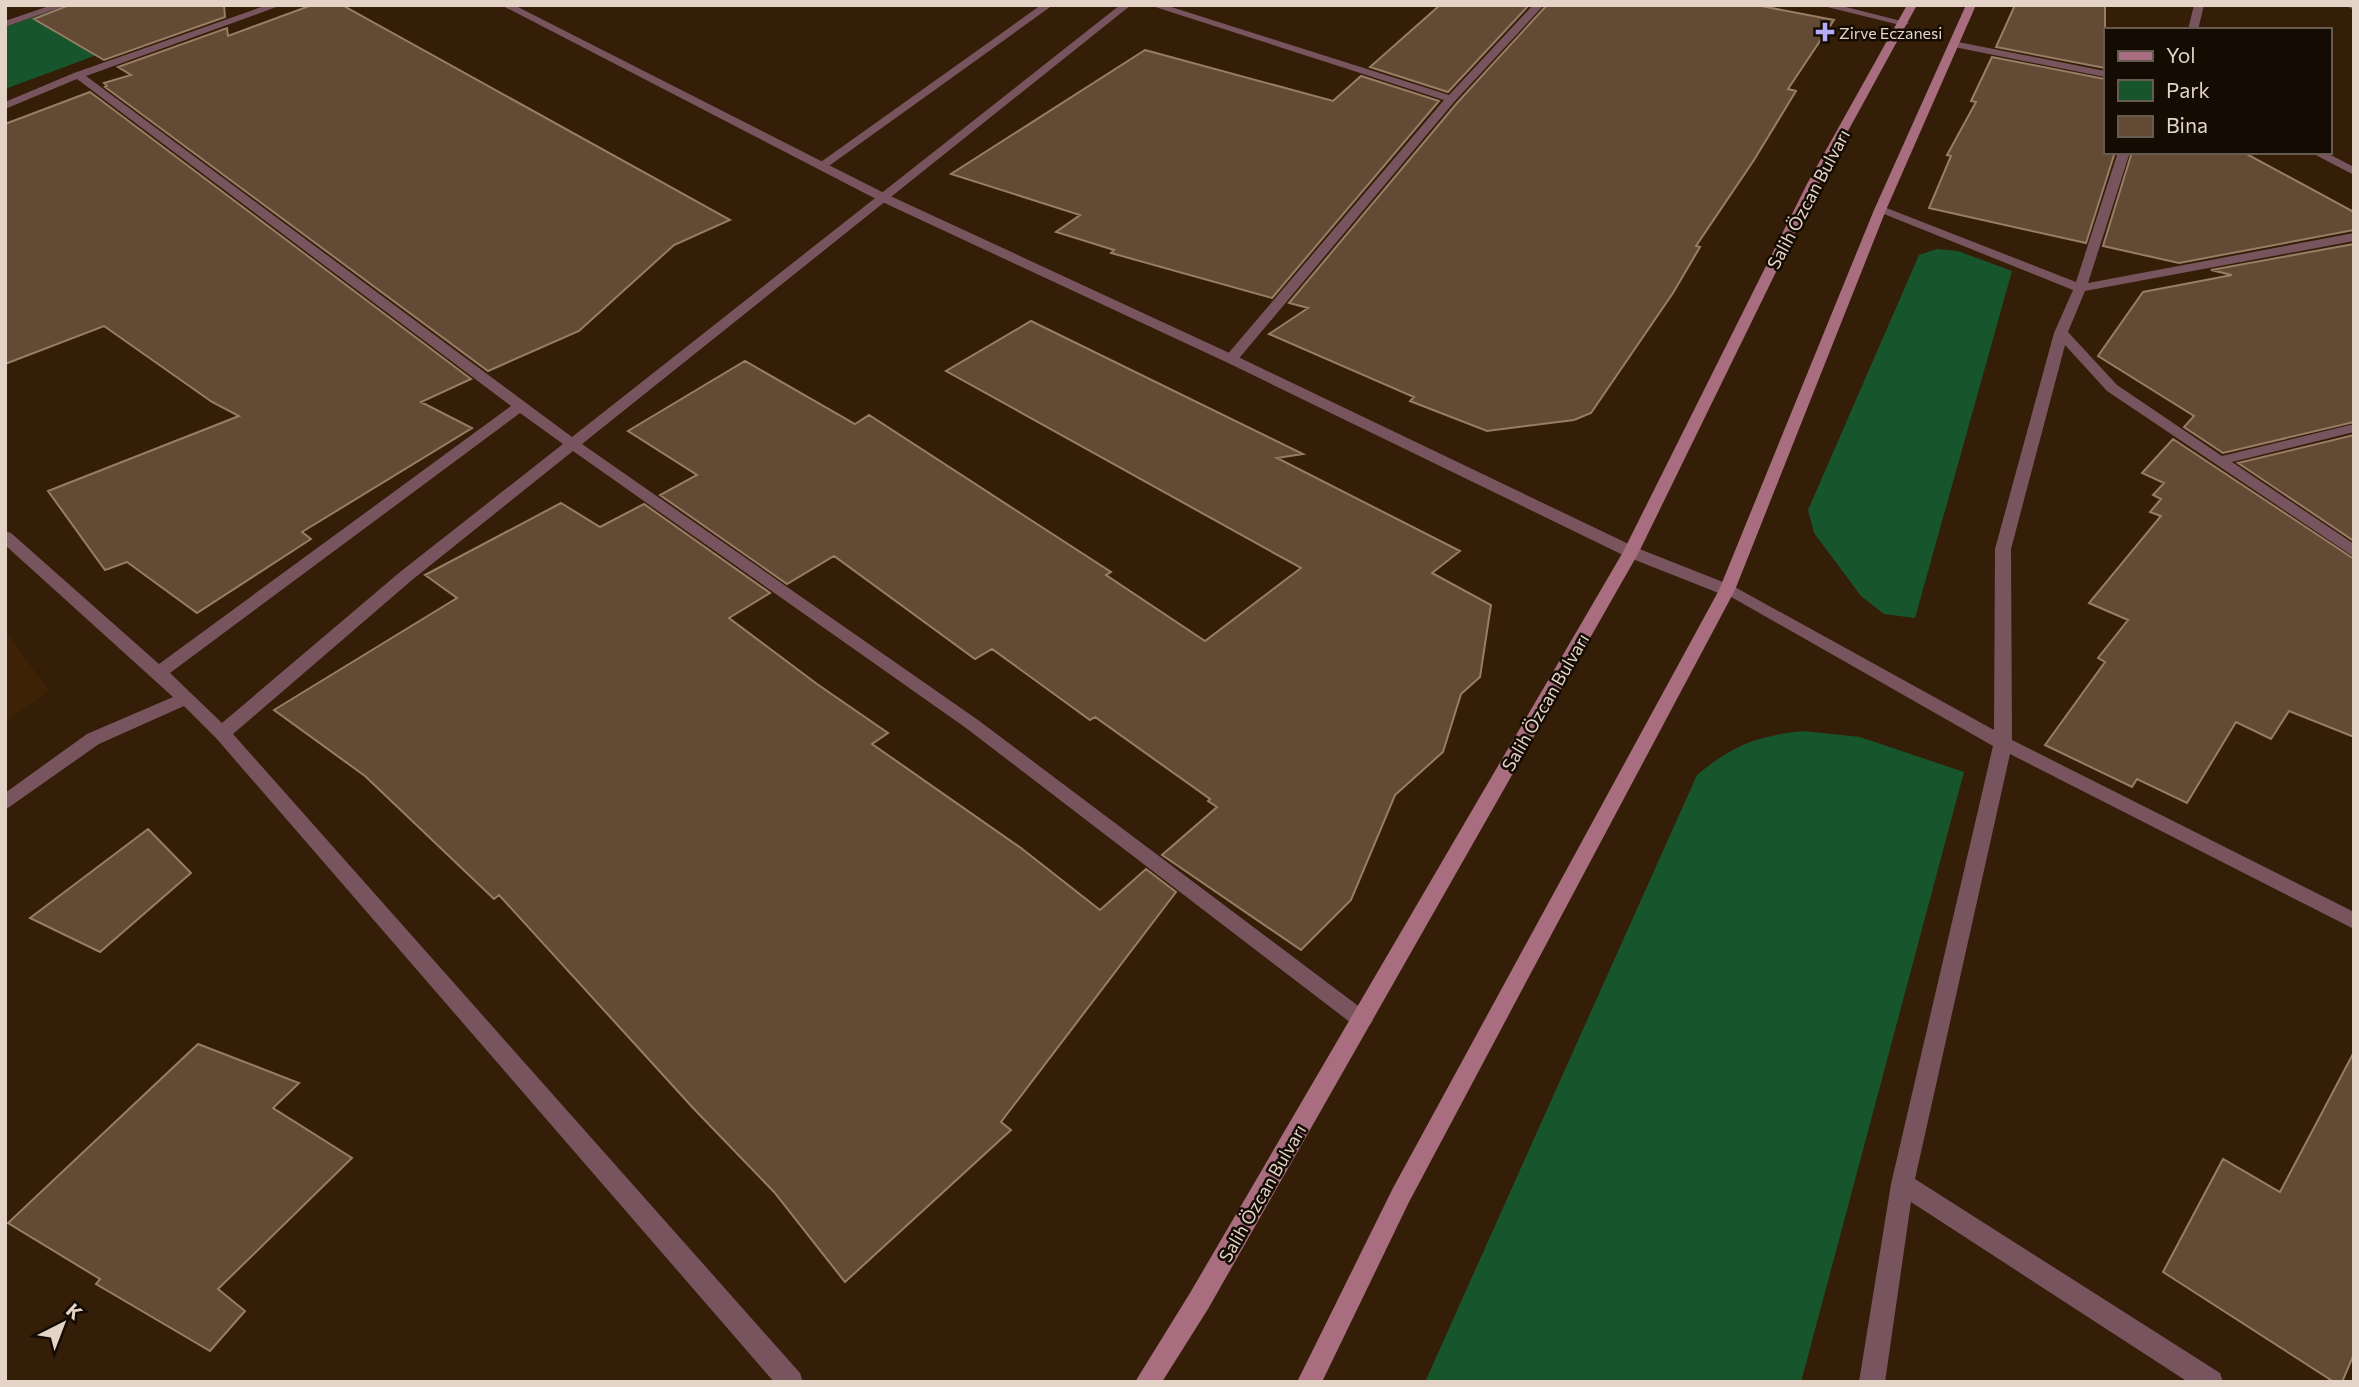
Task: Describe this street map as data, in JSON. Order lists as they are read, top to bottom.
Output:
{
  "streets": {
    "main road": ["Salih Özcan Bulvarı"]
  },
  "places": {
    "health": ["Zirve Eczanesi"]
  },
  "legend": ["Yol", "Park", "Bina"],
  "north": "top right"
}
